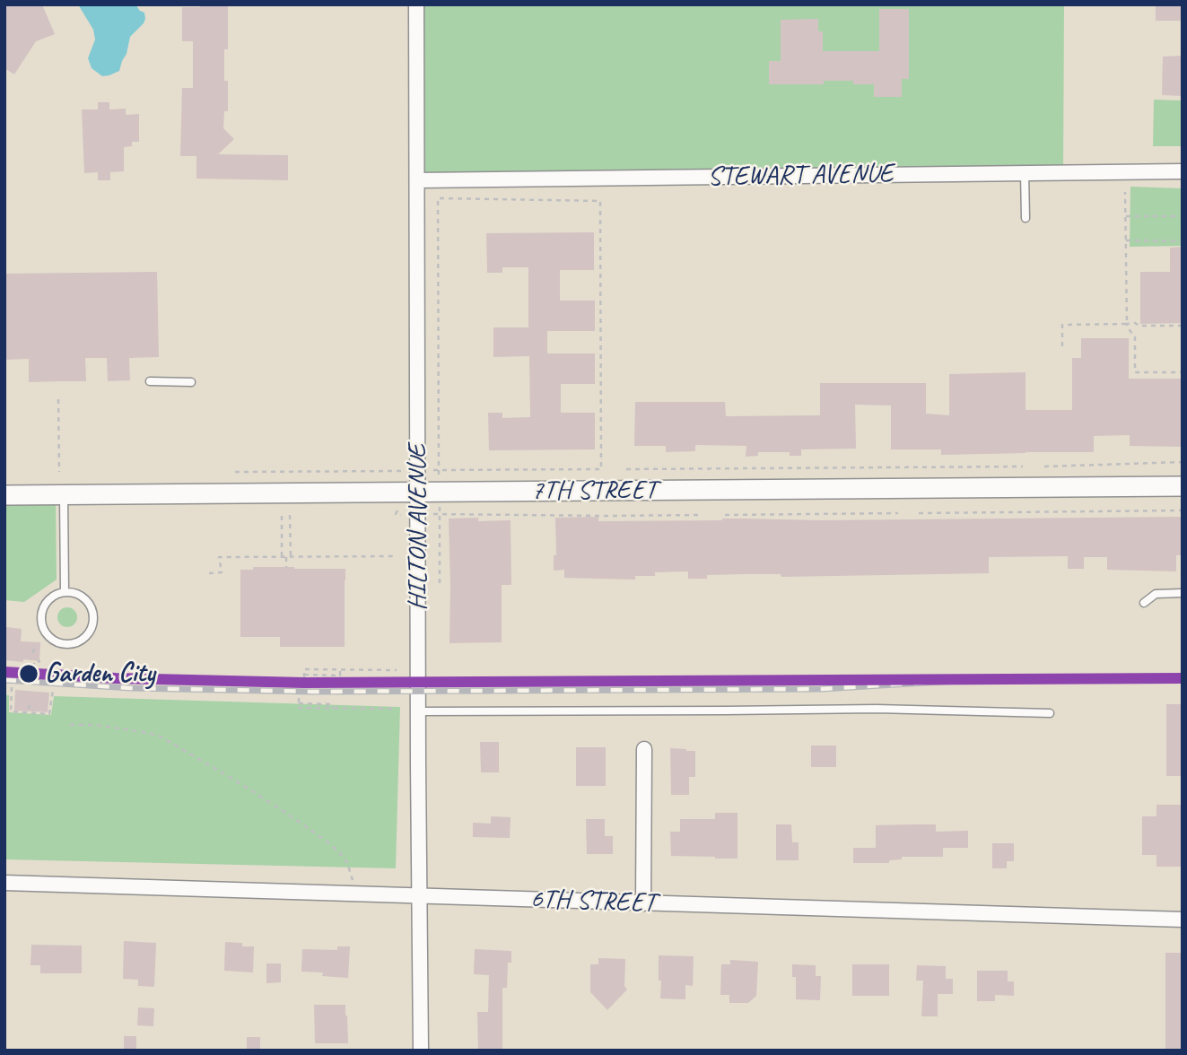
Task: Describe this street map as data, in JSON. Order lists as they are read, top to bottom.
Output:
{
  "streets": {
    "street": [
      "STEWART AVENUE",
      "7TH STREET",
      "HILTON AVENUE",
      "6TH STREET"
    ]
  },
  "crossings": [
    ["STEWART AVENUE", "HILTON AVENUE"],
    ["7TH STREET", "HILTON AVENUE"],
    ["HILTON AVENUE", "6TH STREET"]
  ],
  "places": ["Garden City"]
}
